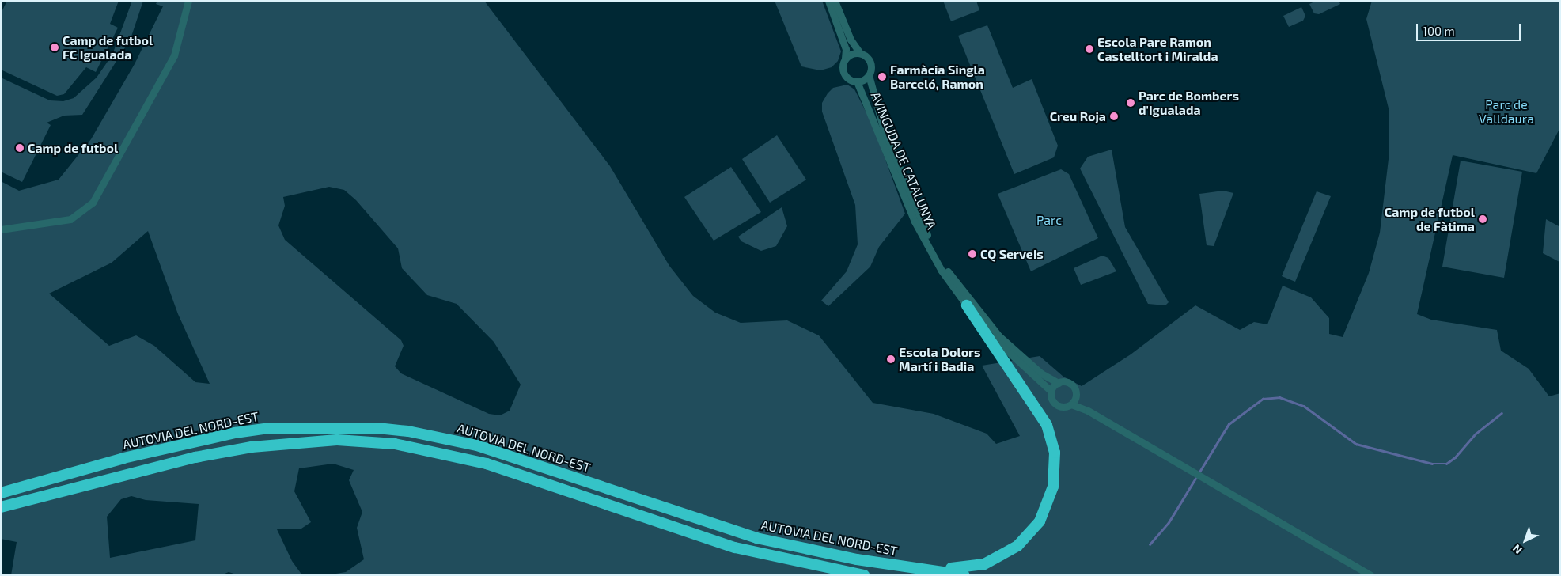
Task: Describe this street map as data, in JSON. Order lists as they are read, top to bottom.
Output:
{
  "streets": {
    "highway": ["AUTOVIA DEL NORD-EST"],
    "street": ["AVINGUDA DE CATALUNYA"]
  },
  "parks": ["Parc de Valldaura", "Parc"],
  "places": [
    "Camp de futbol FC Igualada",
    "Escola Pare Ramon Castelltort i Miralda",
    "Farmàcia Singla Barceló, Ramon",
    "Parc de Bombers d'Igualada",
    "Creu Roja",
    "Camp de futbol",
    "Camp de futbol de Fàtima",
    "CQ Serveis",
    "Escola Dolors Martí i Badia"
  ],
  "scale_bar": "100 m",
  "north": "bottom left"
}
